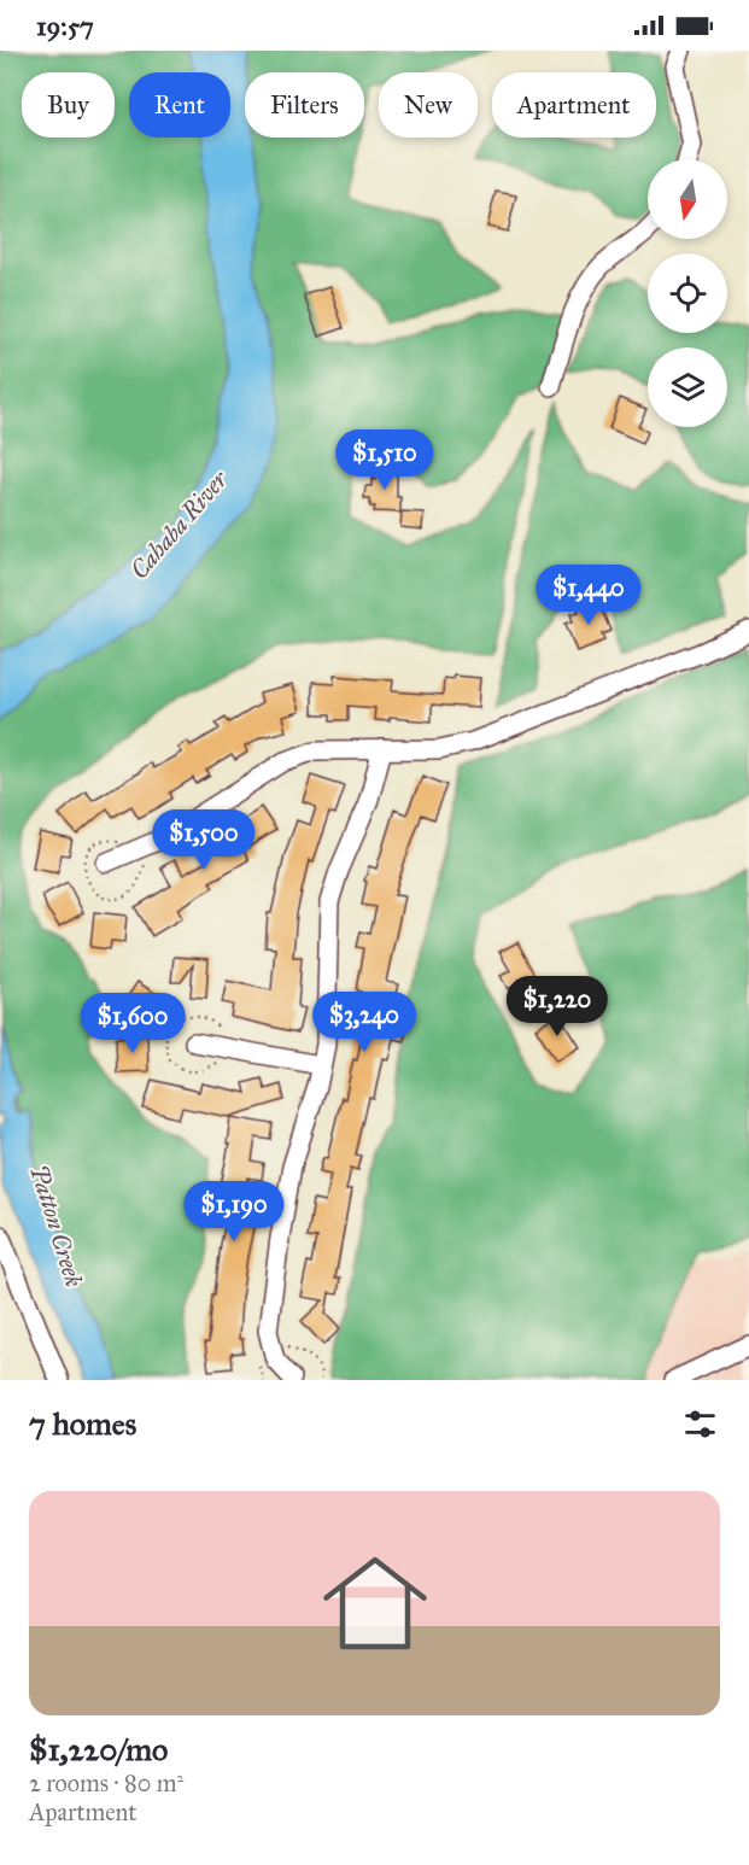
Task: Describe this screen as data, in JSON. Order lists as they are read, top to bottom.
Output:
{
  "water": ["Cahaba River", "Patton Creek"],
  "north": "bottom",
  "page": {
    "status": "19:57",
    "chip": [
      "Buy",
      "Rent",
      "Filters",
      "New",
      "Apartment"
    ],
    "price": [
      "$1,510",
      "$1,440",
      "$1,500",
      "$1,220",
      "$3,240",
      "$1,600",
      "$1,190"
    ],
    "heading": "7 homes",
    "list": [
      {
        "name": "$1,220/mo",
        "note": "2 rooms · 80 m² · Apartment"
      }
    ]
  }
}
